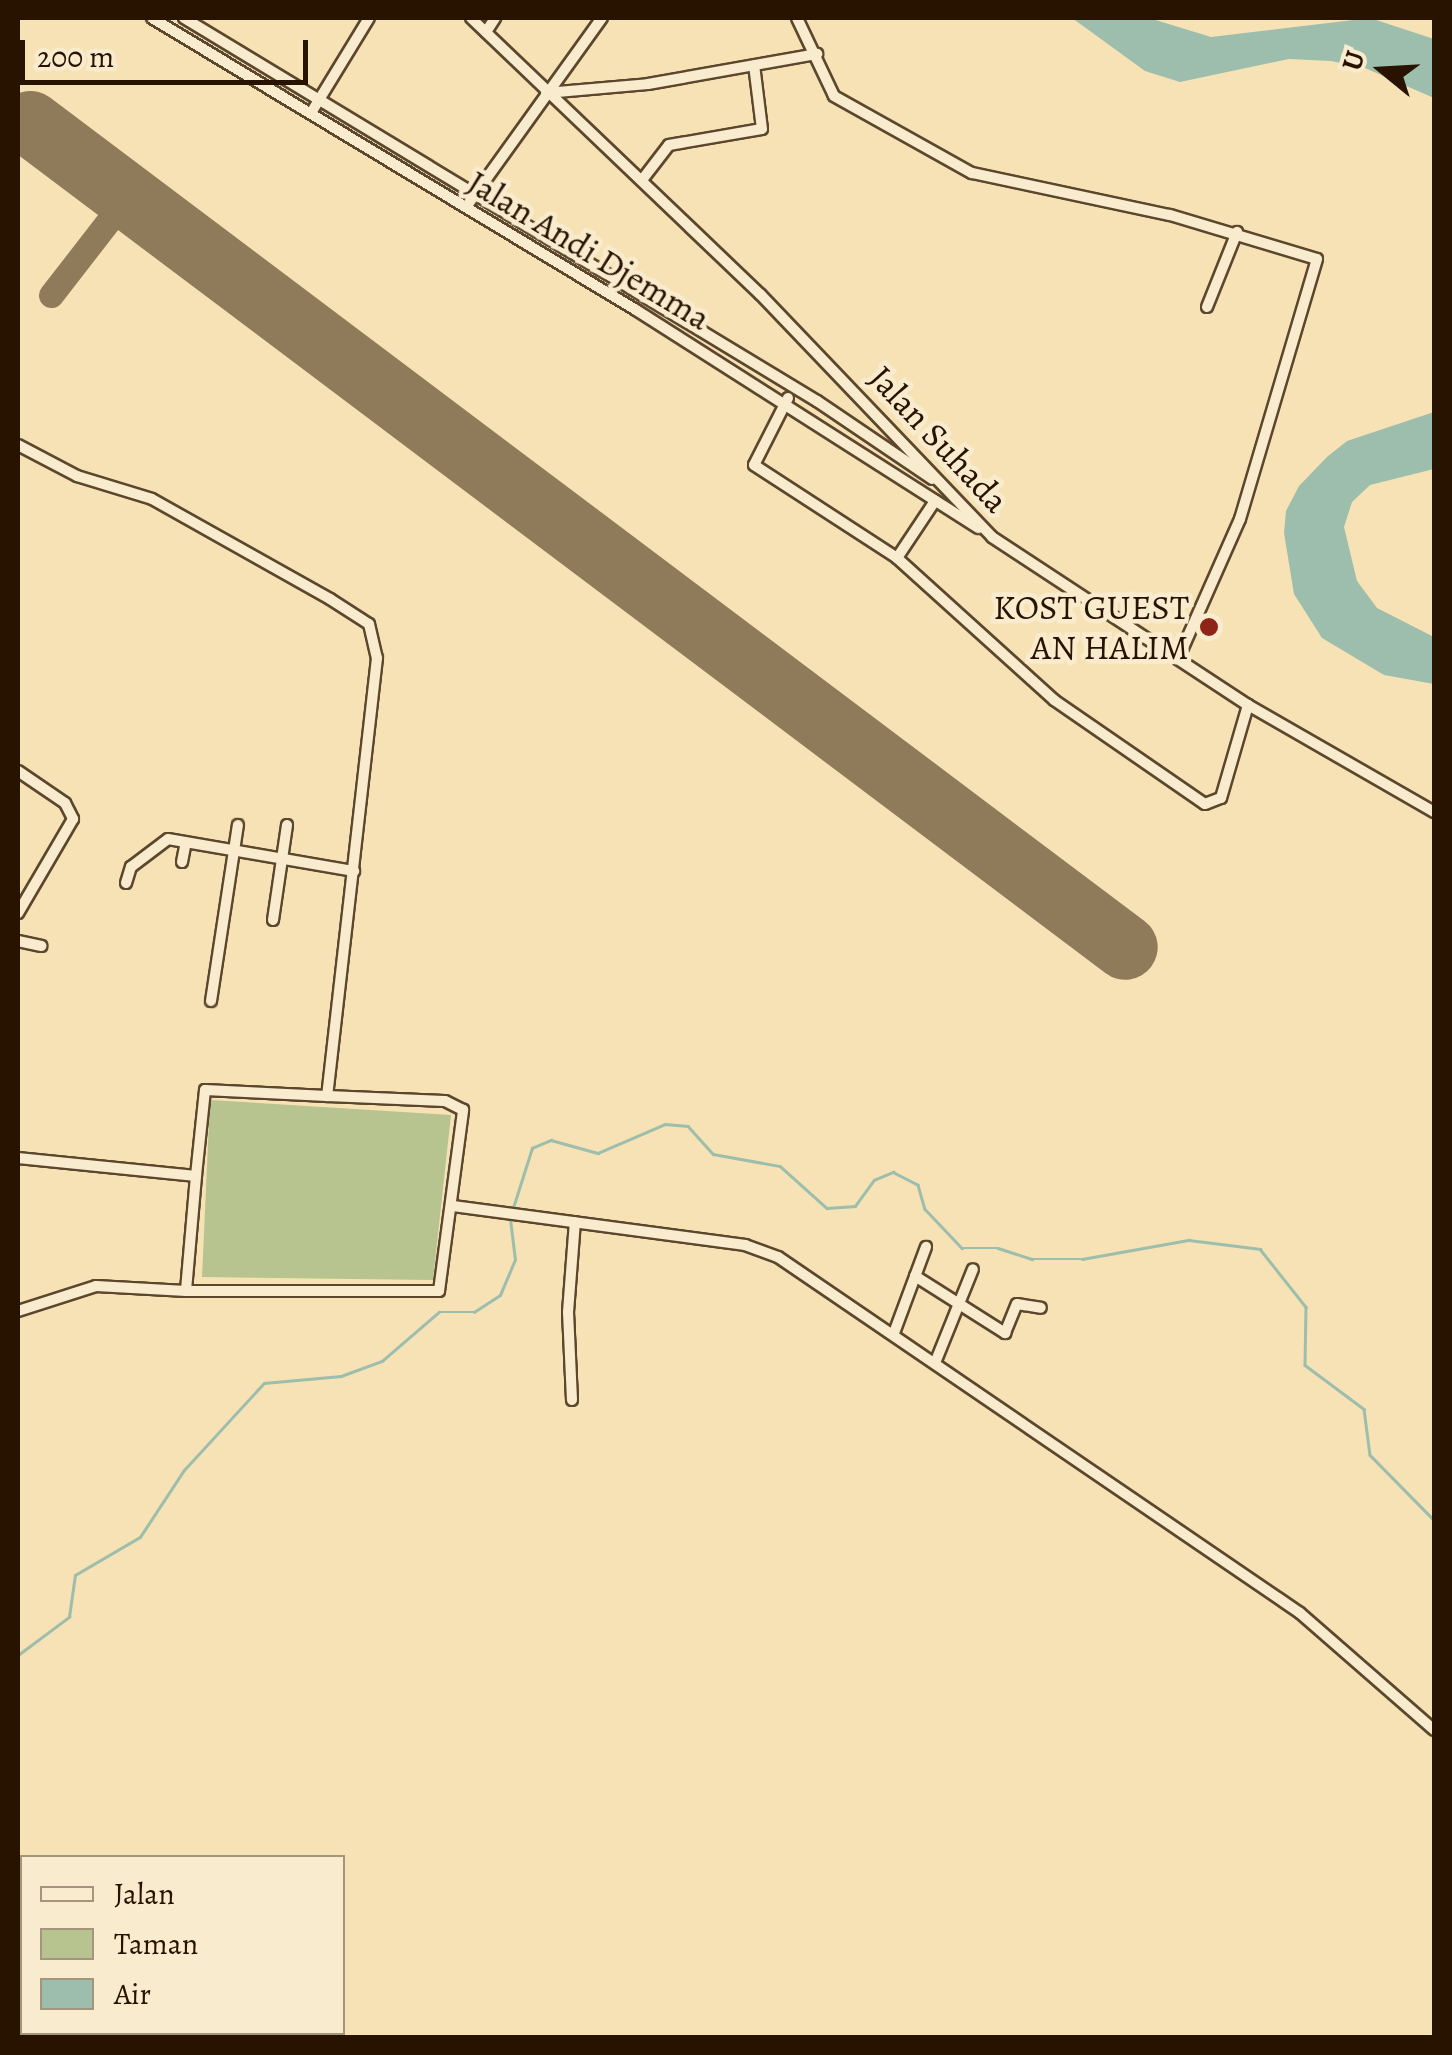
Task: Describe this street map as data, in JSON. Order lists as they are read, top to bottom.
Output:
{
  "streets": {
    "street": ["Jalan Andi Djemma", "Jalan Suhada"]
  },
  "crossings": [
    ["Jalan Andi Djemma", "Jalan Suhada"]
  ],
  "places": ["KOST GUEST AN HALIM"],
  "legend": ["Jalan", "Taman", "Air"],
  "scale_bar": "200 m",
  "north": "left"
}
